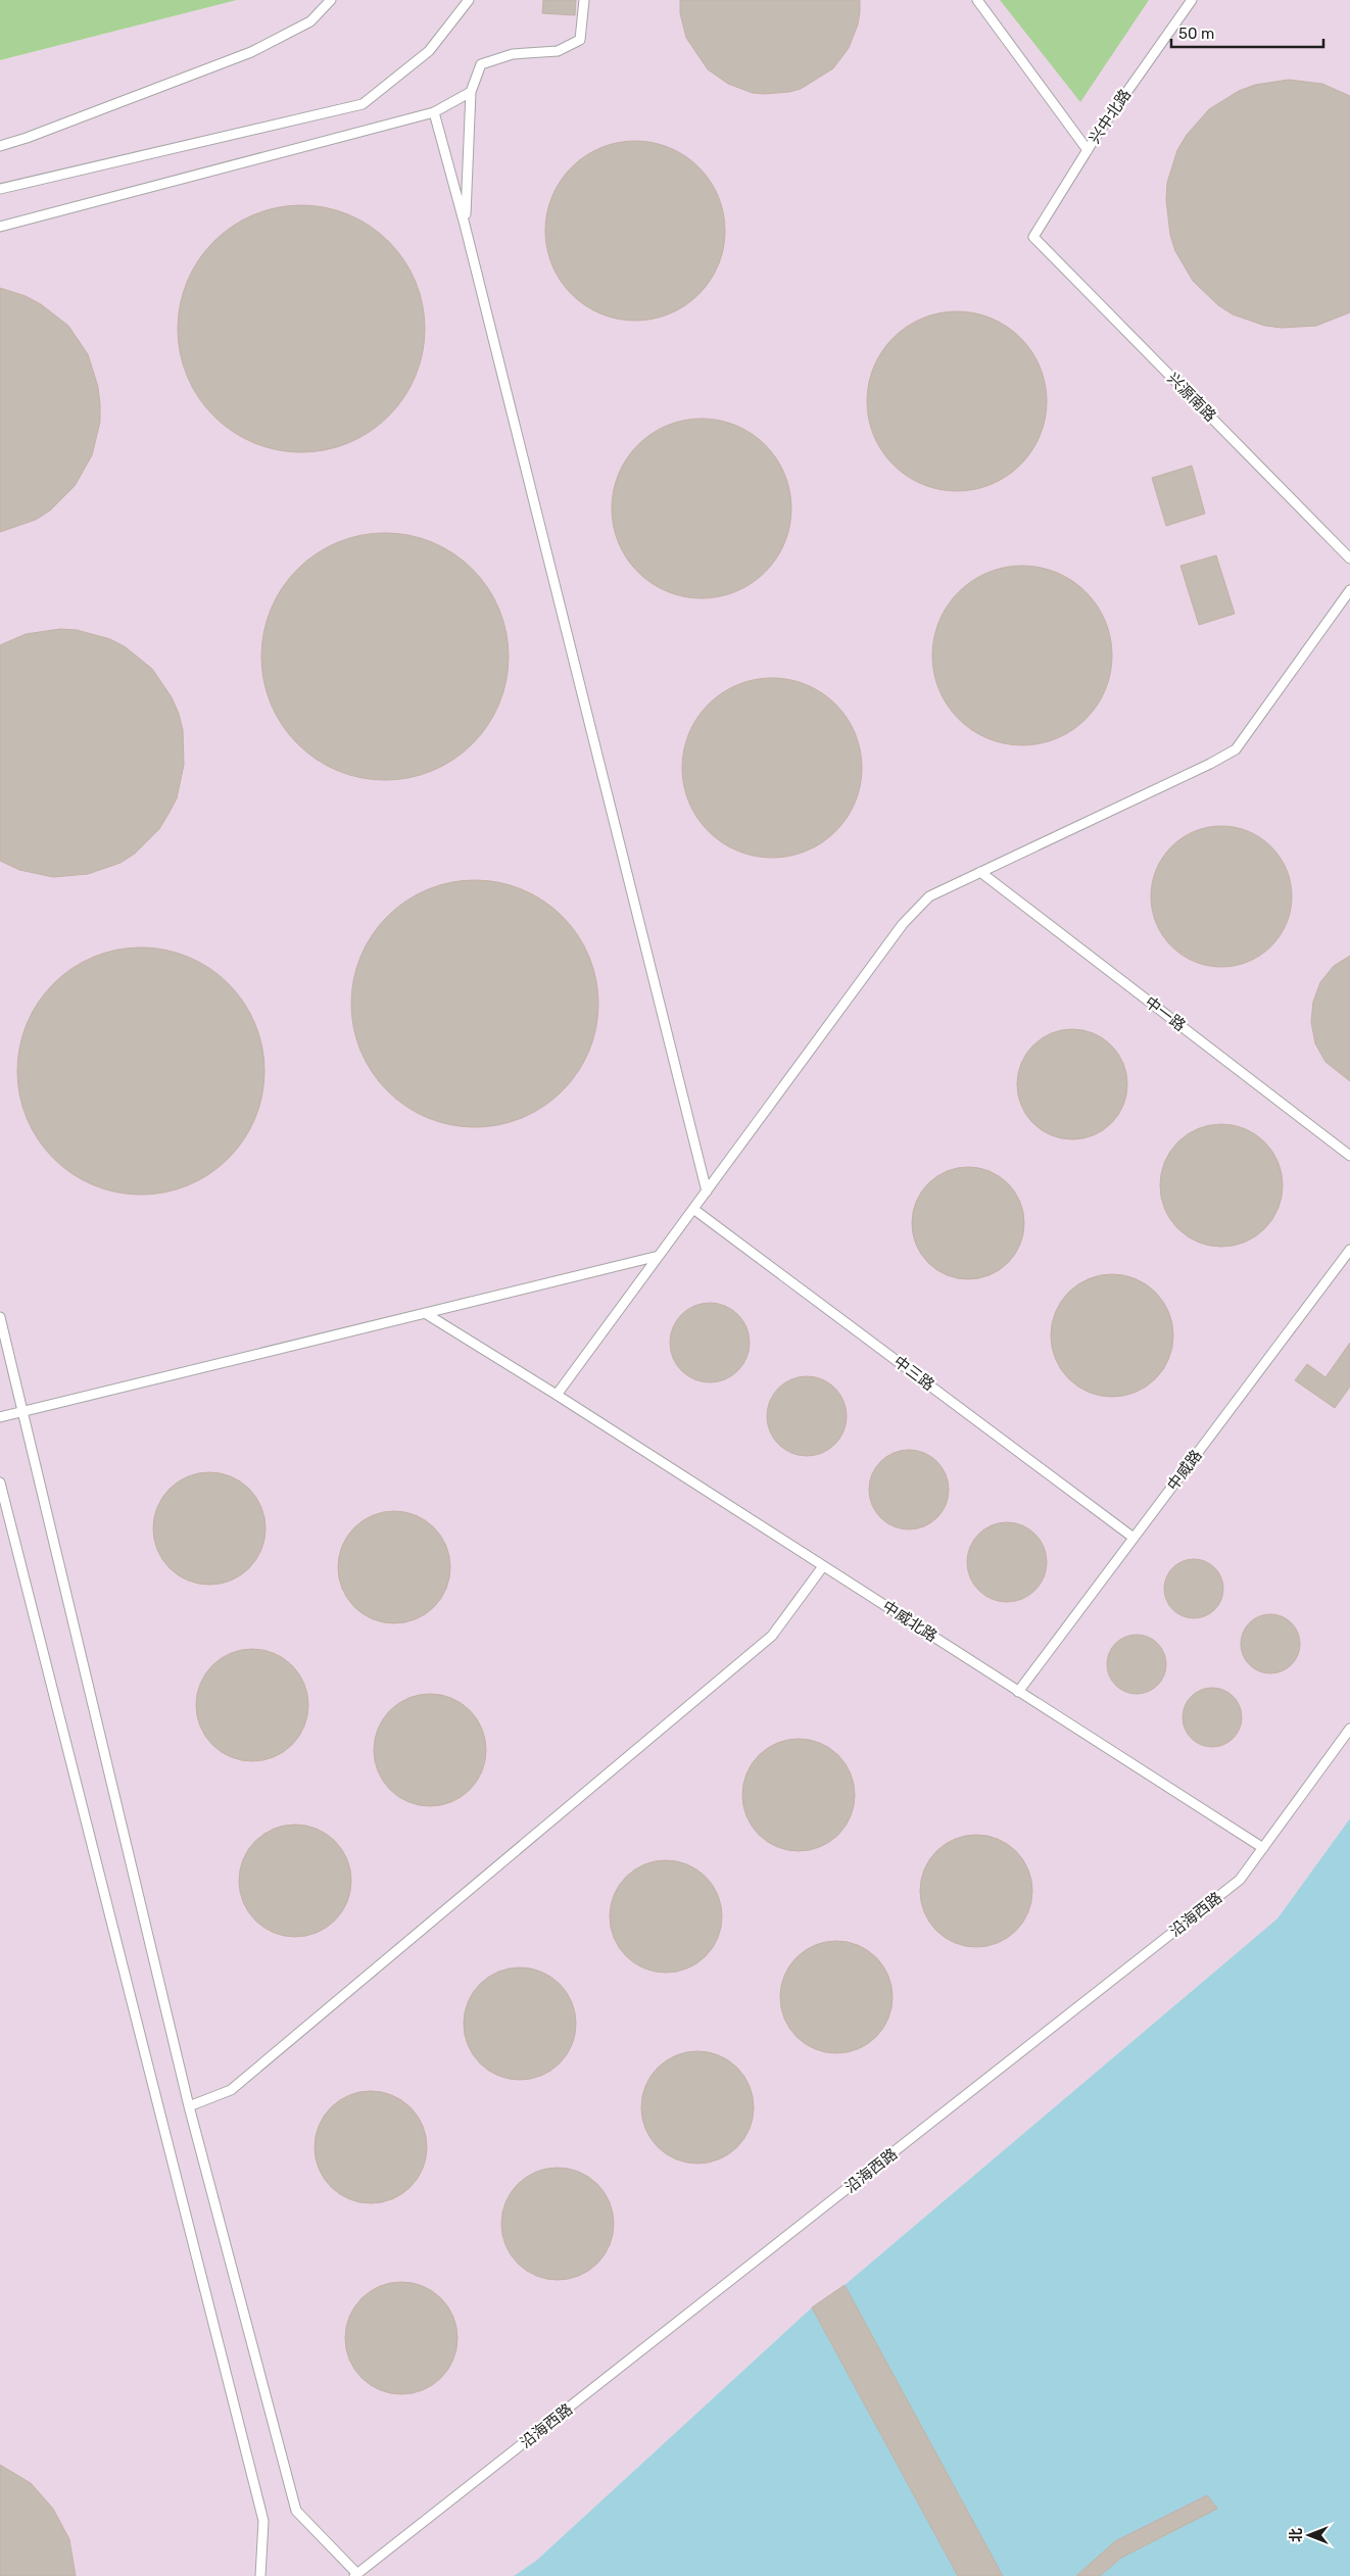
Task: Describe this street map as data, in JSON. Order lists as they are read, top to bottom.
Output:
{
  "streets": {
    "lane": [
      "兴中北路",
      "兴源南路",
      "中一路",
      "中三路",
      "中威路",
      "中威北路",
      "沿海西路"
    ]
  },
  "crossings": [
    ["兴中北路", "兴源南路"],
    ["中三路", "中威路"],
    ["中威路", "中威北路"],
    ["中威北路", "沿海西路"]
  ],
  "scale_bar": "50 m",
  "north": "left"
}
